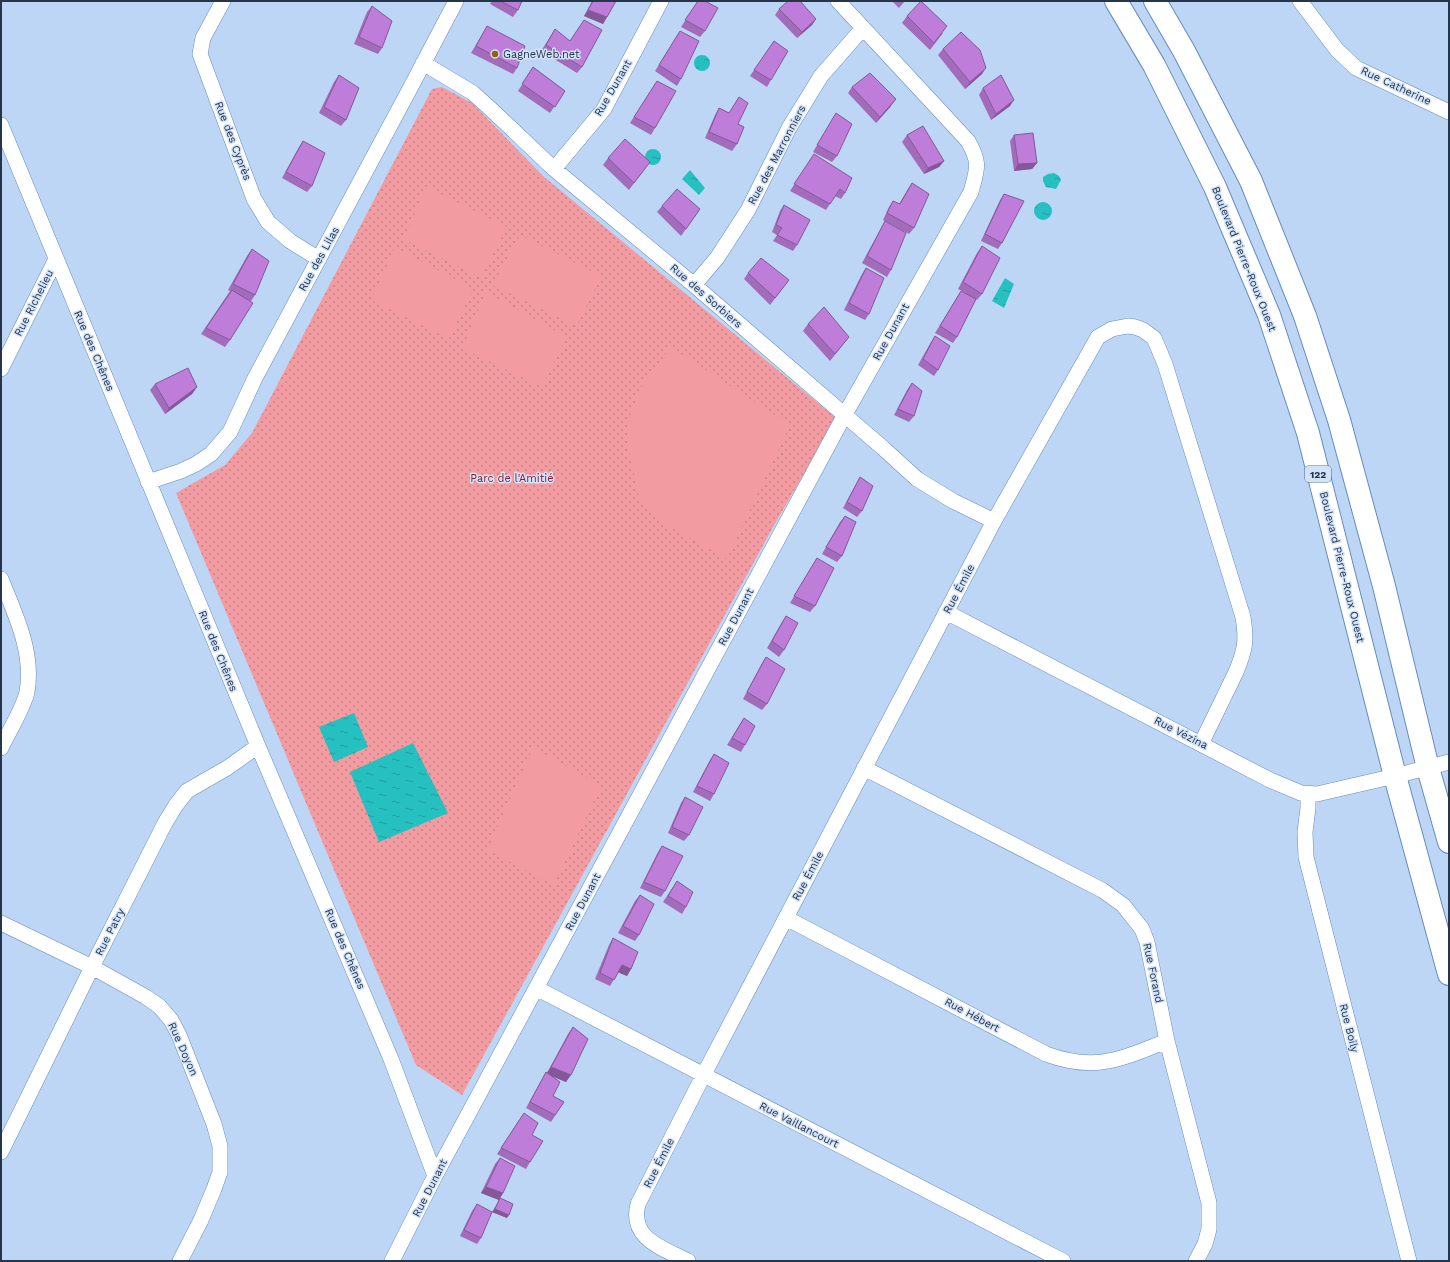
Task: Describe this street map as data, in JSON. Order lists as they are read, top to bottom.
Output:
{
  "streets": {
    "main road": ["Boulevard Pierre-Roux Ouest", "122"],
    "street": [
      "Rue Catherine",
      "Rue Dunant",
      "Rue des Cyprès",
      "Rue des Marronniers",
      "Rue des Lilas",
      "Rue des Sorbiers",
      "Rue Richelieu",
      "Rue des Chênes",
      "Rue Émile",
      "Rue Vézina",
      "Rue Patry",
      "Rue Forand",
      "Rue Hébert",
      "Rue Boily",
      "Rue Doyon",
      "Rue Vaillancourt"
    ]
  },
  "crossings": [
    ["Rue Dunant", "Rue des Marronniers"],
    ["Rue Dunant", "Rue des Sorbiers"],
    ["Rue Dunant", "Rue des Chênes"],
    ["Rue Dunant", "Rue Vaillancourt"],
    ["Rue des Cyprès", "Rue des Lilas"],
    ["Rue des Marronniers", "Rue des Sorbiers"],
    ["Rue des Lilas", "Rue des Sorbiers"],
    ["Rue des Lilas", "Rue des Chênes"],
    ["Boulevard Pierre-Roux Ouest", "Rue Vézina"],
    ["Rue des Sorbiers", "Rue Émile"],
    ["Rue Richelieu", "Rue des Chênes"],
    ["Rue des Chênes", "Rue Patry"],
    ["Rue Émile", "Rue Vézina"],
    ["Rue Émile", "Rue Forand"],
    ["Rue Émile", "Rue Hébert"],
    ["Rue Émile", "Rue Vaillancourt"],
    ["Rue Vézina", "Rue Boily"],
    ["Rue Patry", "Rue Doyon"],
    ["Rue Forand", "Rue Hébert"]
  ],
  "parks": ["Parc de l'Amitié"],
  "places": ["GagneWeb.net"]
}
